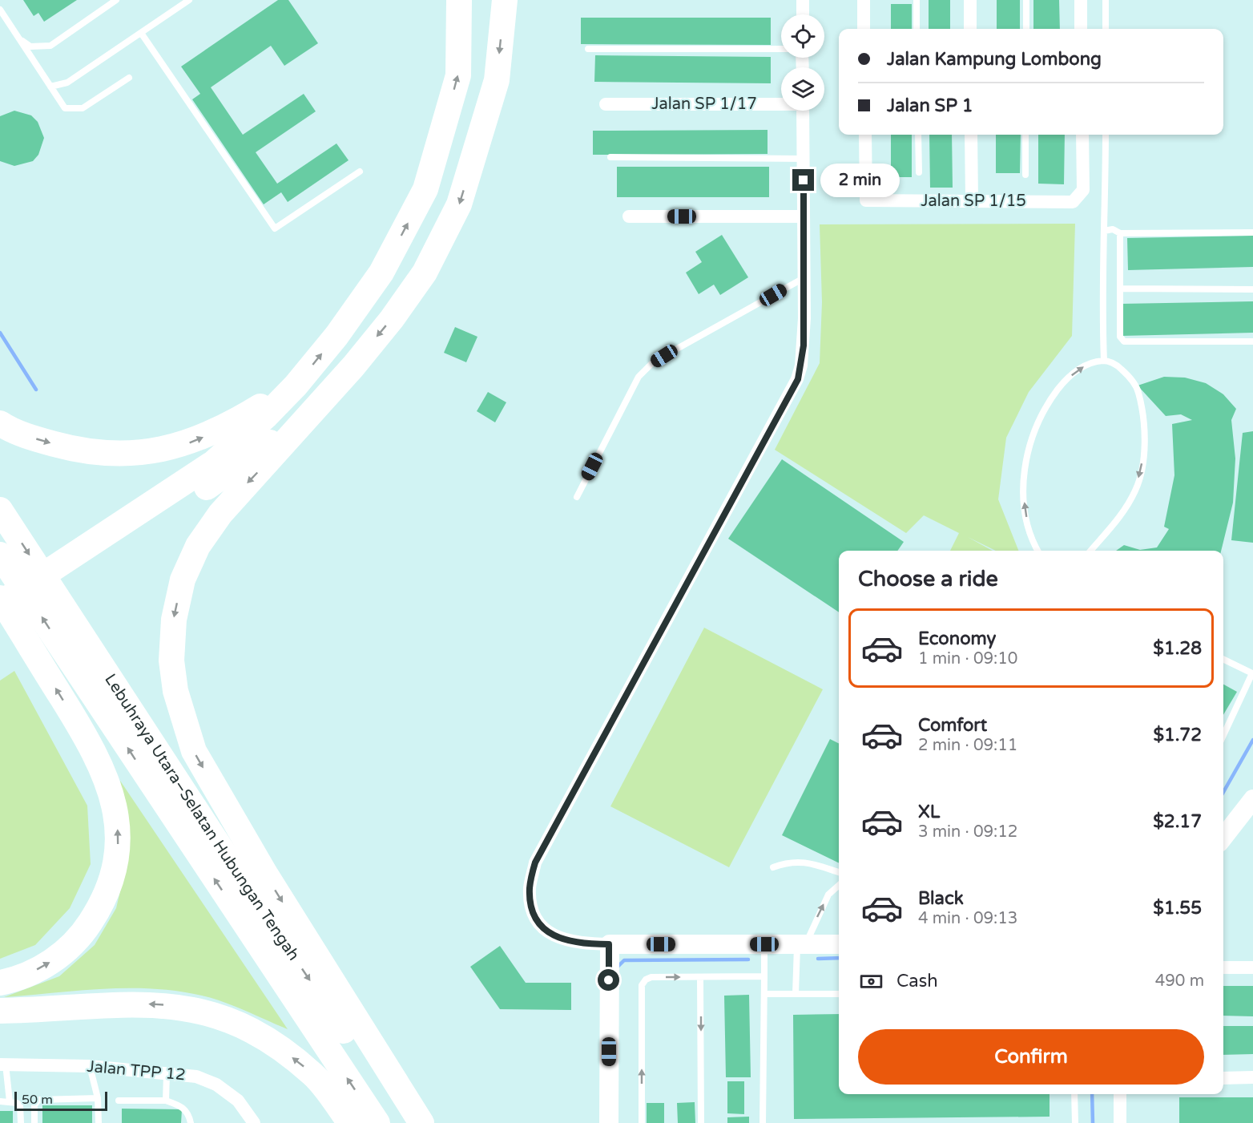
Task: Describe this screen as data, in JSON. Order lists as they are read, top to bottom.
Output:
{
  "streets": {
    "highway": ["Lebuhraya Utara–Selatan Hubungan Tengah"],
    "street": ["Jalan SP 1/17", "Jalan SP 1/15", "Jalan TPP 12"]
  },
  "scale_bar": "50 m",
  "page": {
    "banner": ["Jalan Kampung Lombong", "Jalan SP 1"],
    "bubble": "2 min",
    "heading": "Choose a ride",
    "list": [
      {
        "name": "Economy",
        "note": "1 min · 09:10",
        "value": "$1.28"
      },
      {
        "name": "Comfort",
        "note": "2 min · 09:11",
        "value": "$1.72"
      },
      {
        "name": "XL",
        "note": "3 min · 09:12",
        "value": "$2.17"
      },
      {
        "name": "Black",
        "note": "4 min · 09:13",
        "value": "$1.55"
      }
    ],
    "pay": ["Cash", "490 m"],
    "buttons": "Confirm",
    "scale": "50 m"
  }
}
